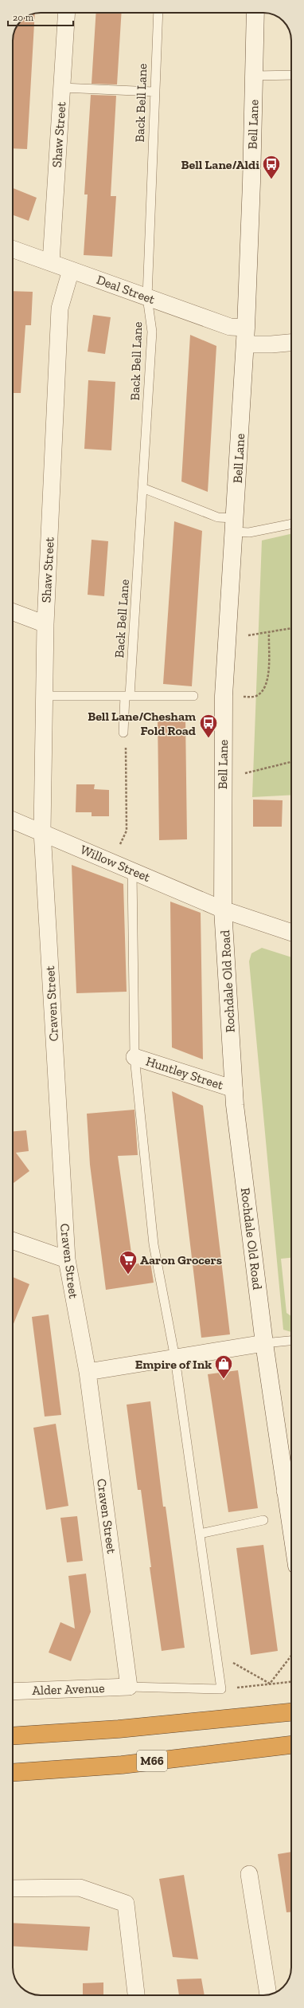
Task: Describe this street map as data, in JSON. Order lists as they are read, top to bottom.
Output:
{
  "streets": {
    "highway": ["M66"],
    "main road": ["Bell Lane", "Rochdale Old Road"],
    "street": [
      "Shaw Street",
      "Deal Street",
      "Willow Street",
      "Craven Street",
      "Huntley Street",
      "Alder Avenue"
    ],
    "lane": ["Back Bell Lane"]
  },
  "crossings": [
    ["Back Bell Lane", "Deal Street"],
    ["Bell Lane", "Deal Street"],
    ["Bell Lane", "Willow Street"],
    ["Bell Lane", "Rochdale Old Road"],
    ["Shaw Street", "Deal Street"],
    ["Shaw Street", "Willow Street"],
    ["Shaw Street", "Craven Street"],
    ["Willow Street", "Rochdale Old Road"],
    ["Willow Street", "Craven Street"],
    ["Rochdale Old Road", "Huntley Street"],
    ["Craven Street", "Alder Avenue"]
  ],
  "places": {
    "bus stop": ["Bell Lane/Aldi", "Bell Lane/Chesham Fold Road"],
    "supermarket": ["Aaron Grocers"],
    "shop": ["Empire of Ink"]
  },
  "scale_bar": "20 m"
}
